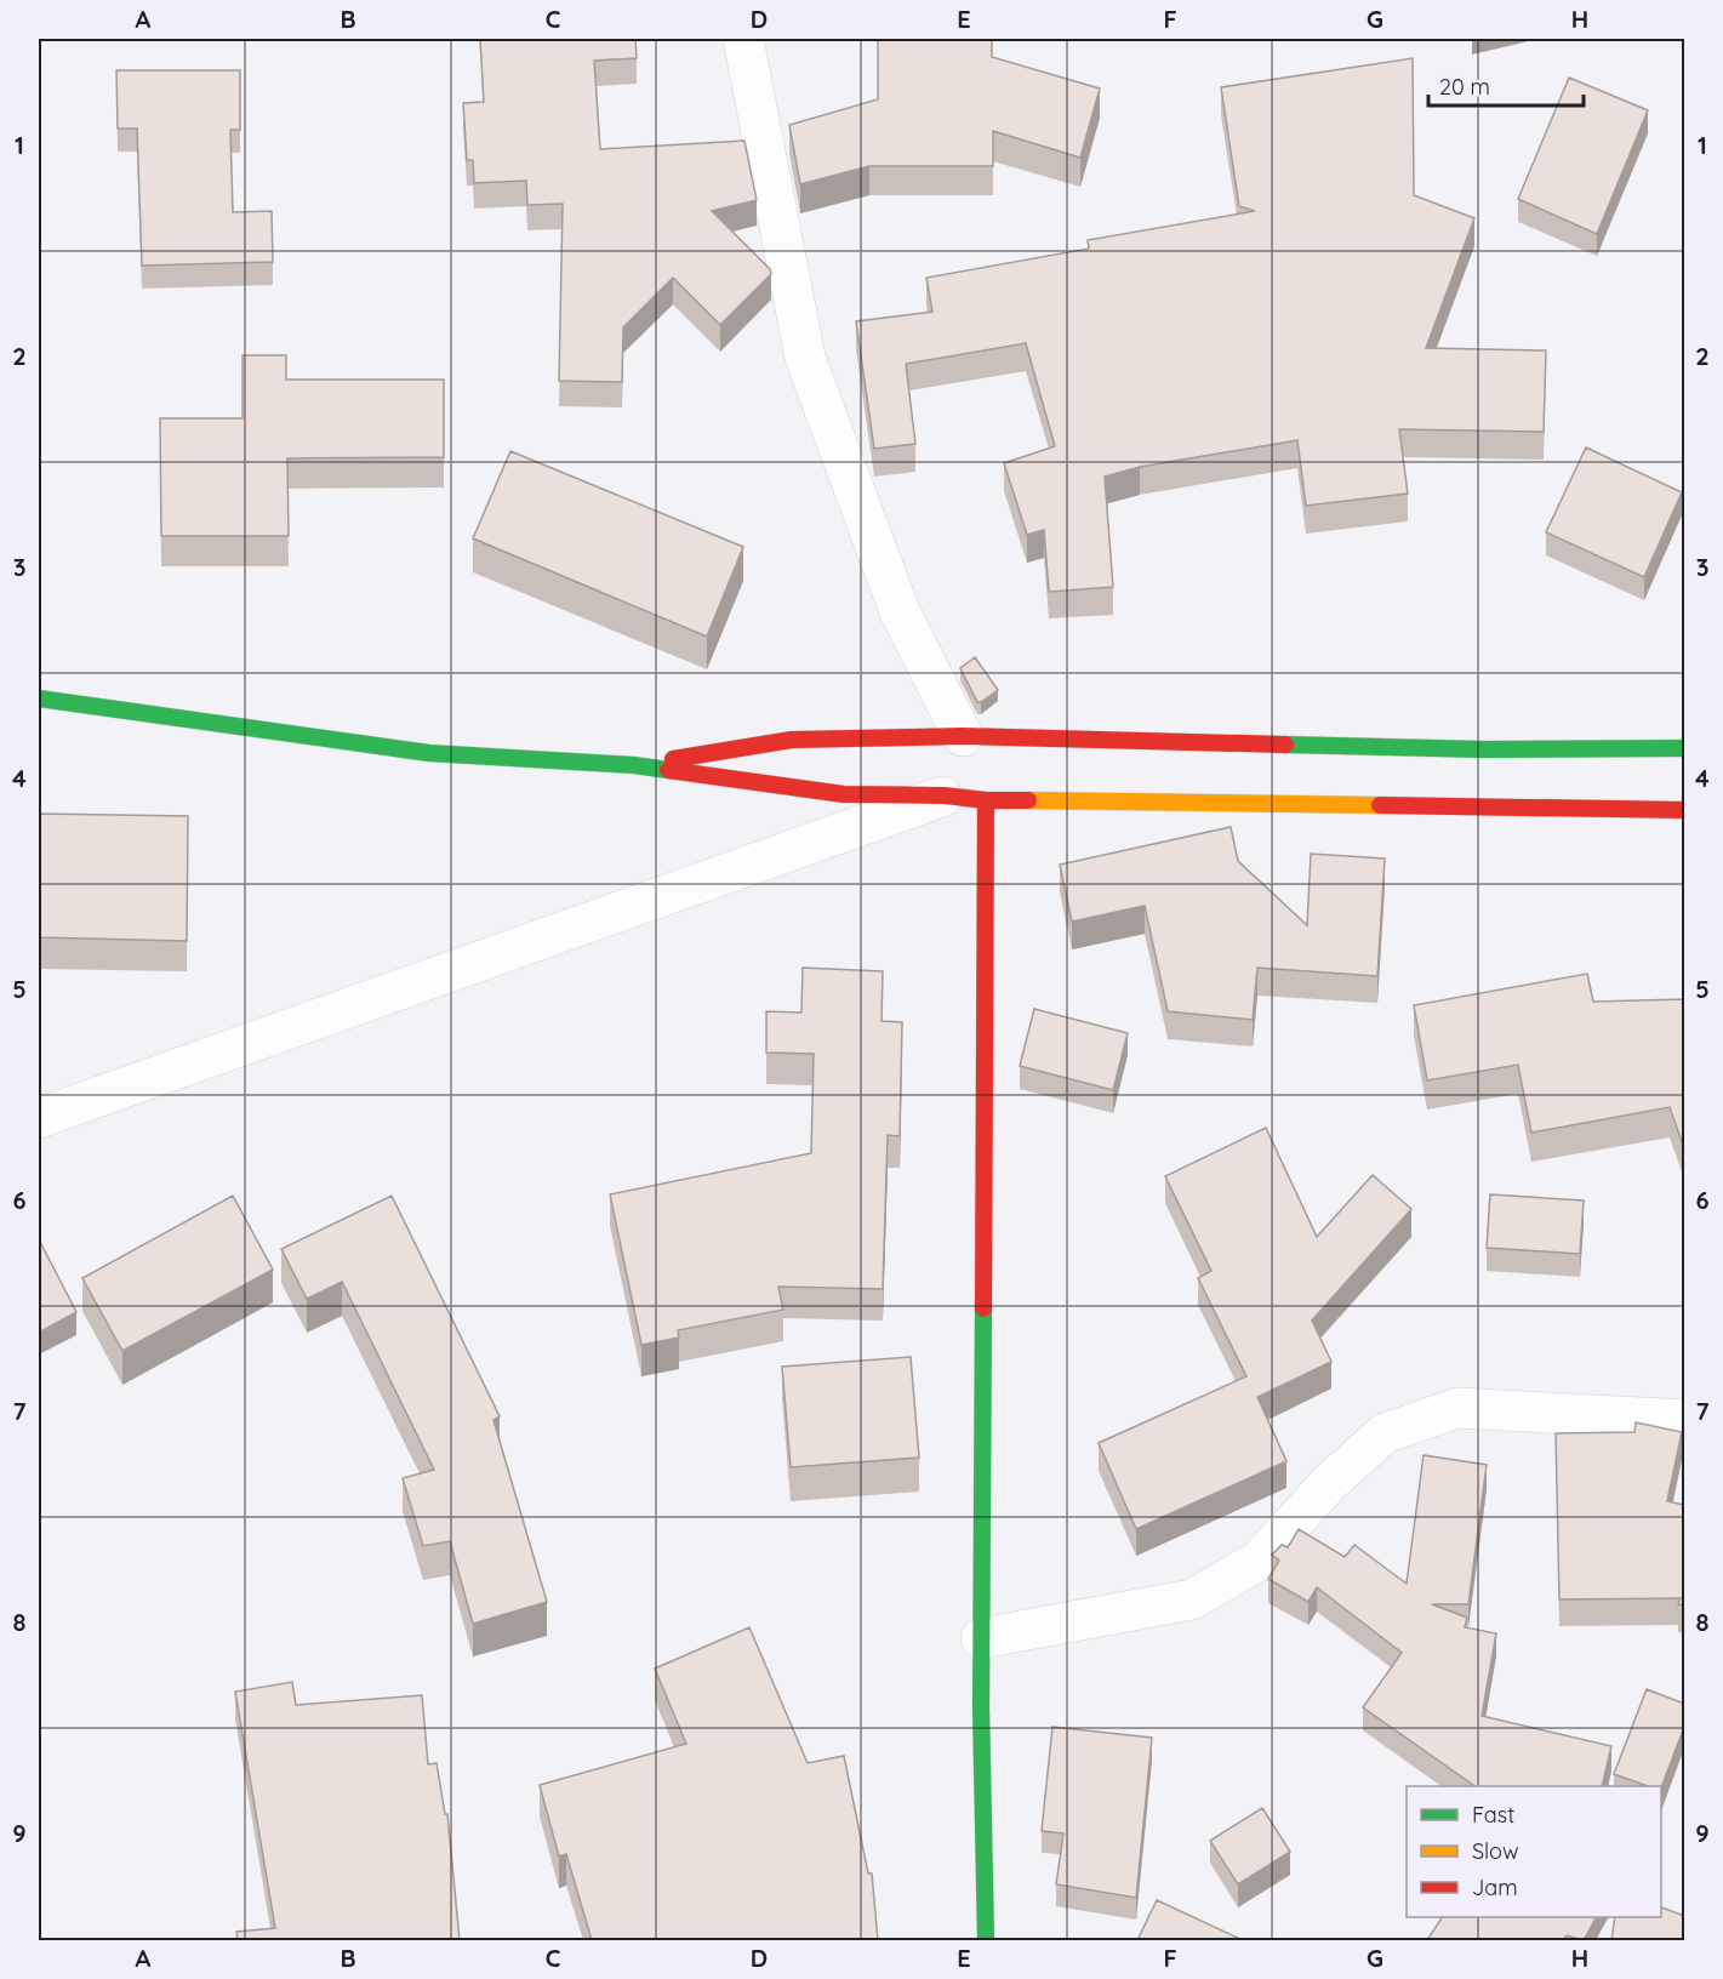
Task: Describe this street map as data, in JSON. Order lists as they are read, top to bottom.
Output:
{
  "legend": ["Fast", "Slow", "Jam"],
  "scale_bar": "20 m",
  "grid": {
    "columns": [
      "A",
      "B",
      "C",
      "D",
      "E",
      "F",
      "G",
      "H"
    ],
    "rows": [
      "1",
      "2",
      "3",
      "4",
      "5",
      "6",
      "7",
      "8",
      "9"
    ]
  }
}
